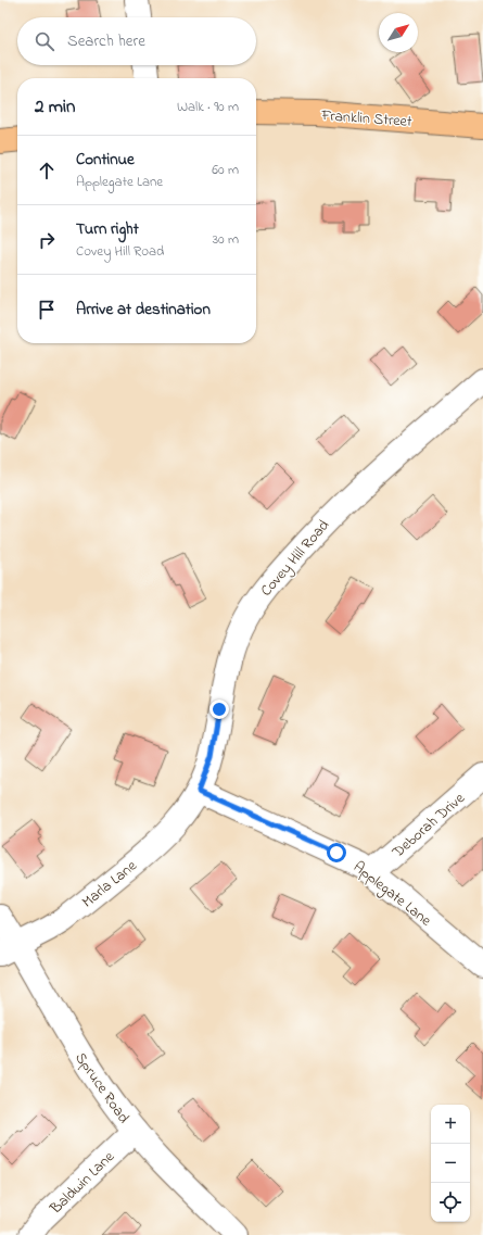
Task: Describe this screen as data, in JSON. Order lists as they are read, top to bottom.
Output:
{
  "streets": {
    "main road": ["Franklin Street"],
    "street": [
      "Covey Hill Road",
      "Deborah Drive",
      "Marla Lane",
      "Applegate Lane",
      "Spruce Road",
      "Baldwin Lane"
    ]
  },
  "crossings": [
    ["Covey Hill Road", "Marla Lane"],
    ["Covey Hill Road", "Applegate Lane"],
    ["Deborah Drive", "Applegate Lane"],
    ["Marla Lane", "Applegate Lane"],
    ["Marla Lane", "Spruce Road"],
    ["Spruce Road", "Baldwin Lane"]
  ],
  "north": "top right",
  "page": {
    "search": "Search here",
    "heading": ["2 min", "Walk · 90 m"],
    "list": [
      ["Continue", "Applegate Lane", "60 m"],
      ["Turn right", "Covey Hill Road", "30 m"],
      "Arrive at destination"
    ],
    "map_buttons": ["+", "−"]
  }
}
